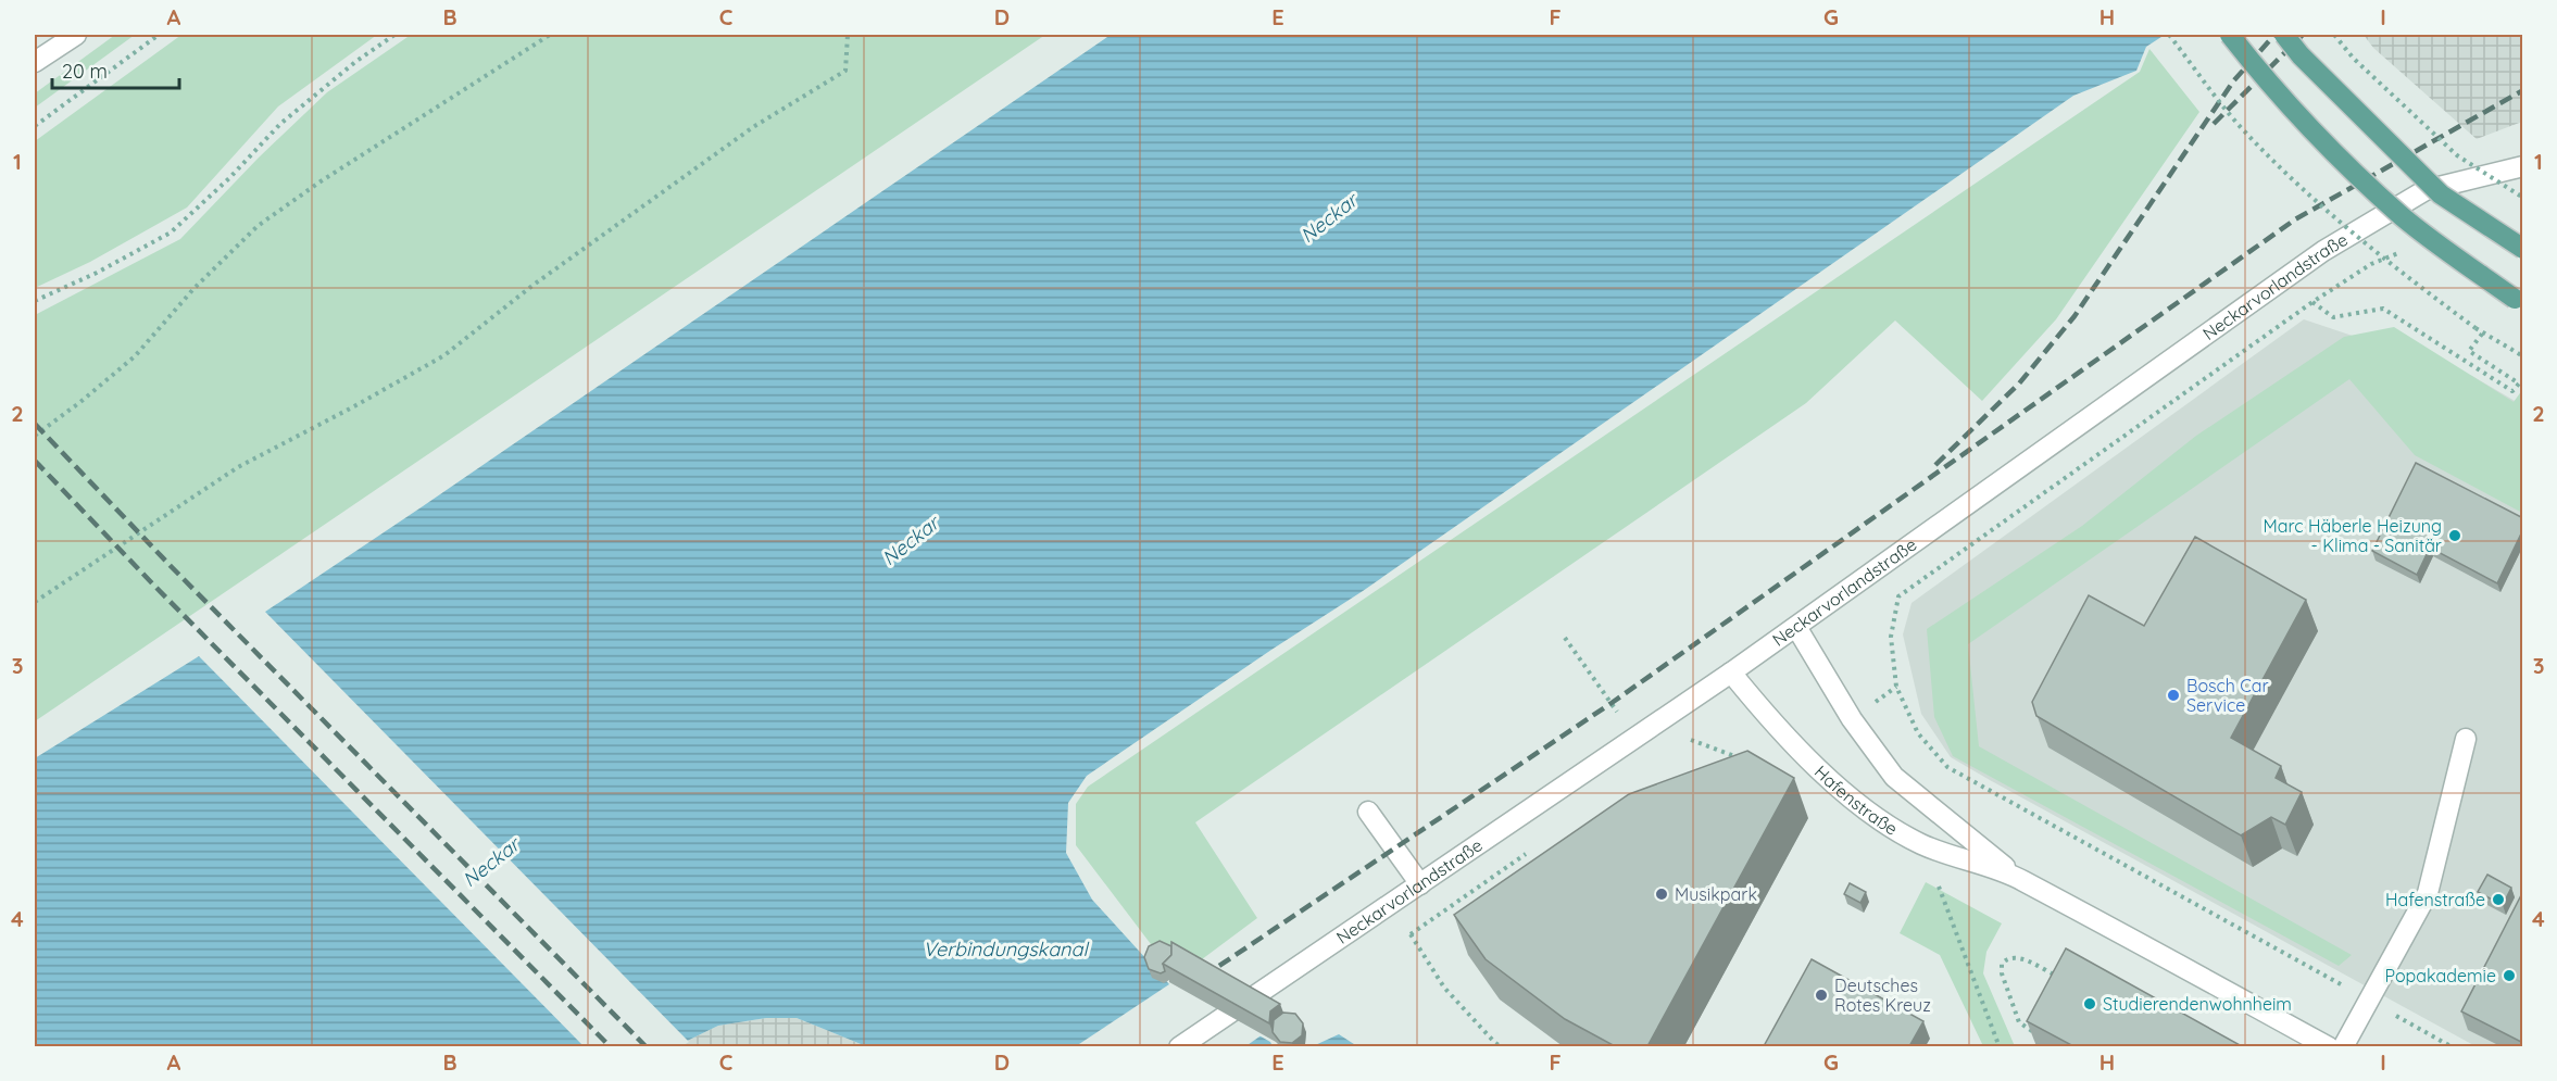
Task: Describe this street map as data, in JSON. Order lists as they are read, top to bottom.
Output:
{
  "streets": {
    "street": ["Neckarvorlandstraße", "Hafenstraße"]
  },
  "crossings": [
    ["Neckarvorlandstraße", "Hafenstraße"]
  ],
  "water": ["Neckar", "Verbindungskanal"],
  "places": [
    "Marc Häberle Heizung - Klima - Sanitär",
    "Bosch Car Service",
    "Musikpark",
    "Hafenstraße",
    "Popakademie",
    "Deutsches Rotes Kreuz",
    "Studierendenwohnheim"
  ],
  "scale_bar": "20 m",
  "grid": {
    "columns": [
      "A",
      "B",
      "C",
      "D",
      "E",
      "F",
      "G",
      "H",
      "I"
    ],
    "rows": [
      "1",
      "2",
      "3",
      "4"
    ]
  }
}
